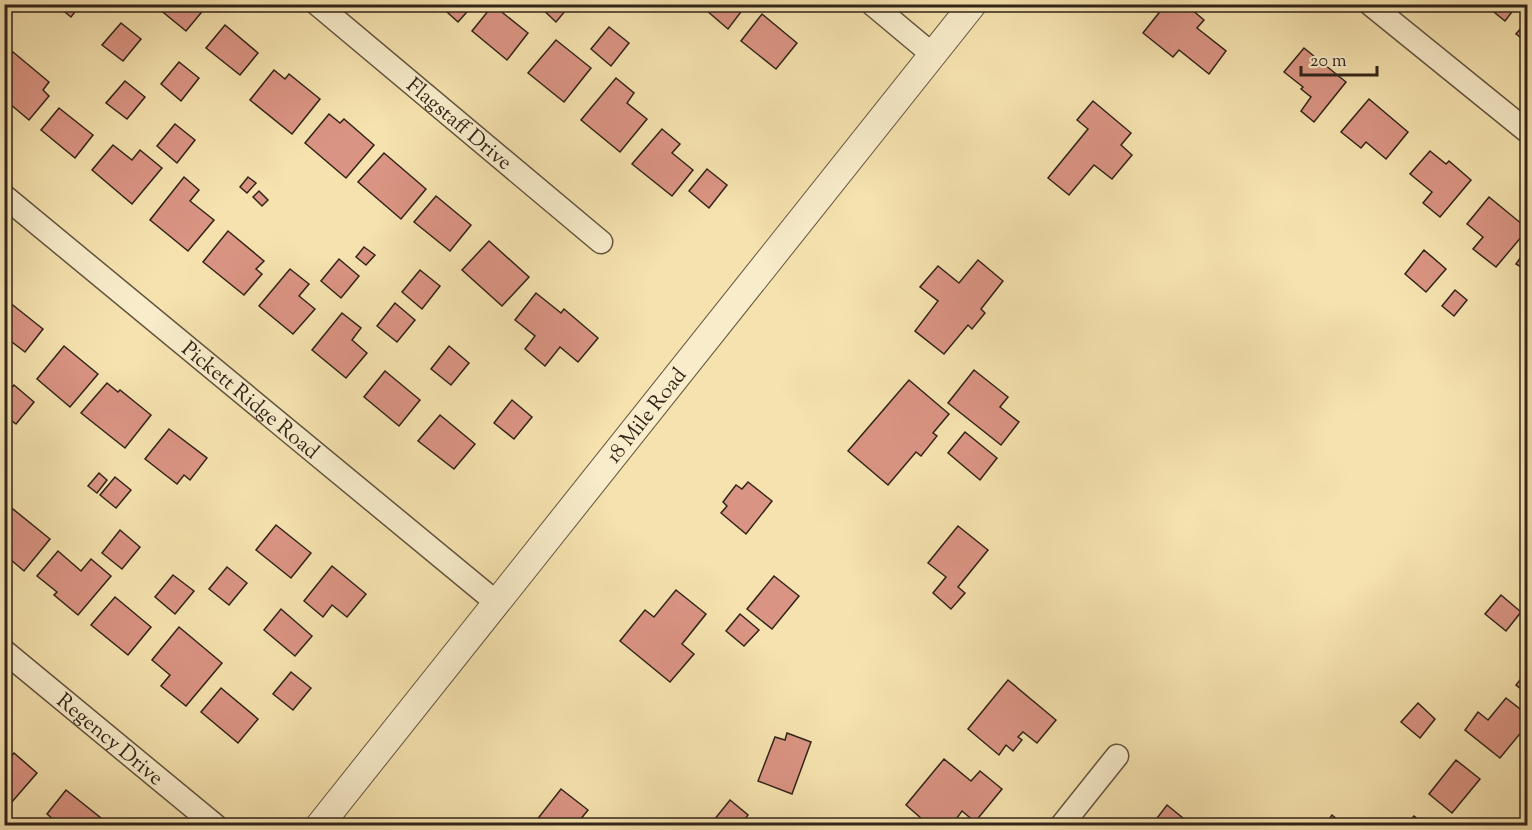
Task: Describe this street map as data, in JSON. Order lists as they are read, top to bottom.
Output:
{
  "streets": {
    "street": [
      "Flagstaff Drive",
      "Pickett Ridge Road",
      "18 Mile Road",
      "Regency Drive"
    ]
  },
  "crossings": [
    ["Pickett Ridge Road", "18 Mile Road"]
  ],
  "scale_bar": "20 m"
}
